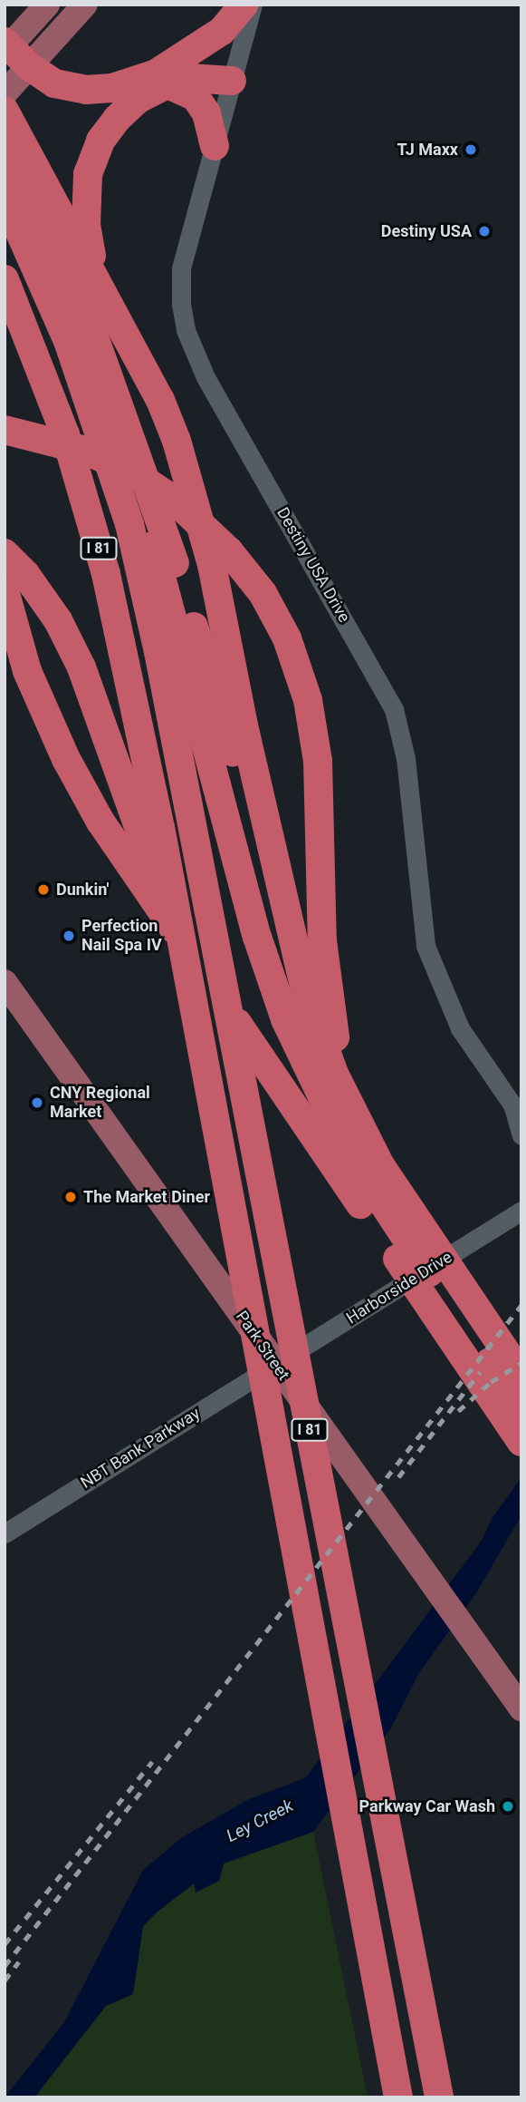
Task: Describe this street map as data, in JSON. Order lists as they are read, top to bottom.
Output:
{
  "streets": {
    "highway": ["I 81"],
    "main road": ["Park Street"],
    "street": ["Destiny USA Drive", "Harborside Drive", "NBT Bank Parkway"]
  },
  "crossings": [
    ["Harborside Drive", "Park Street"],
    ["Harborside Drive", "NBT Bank Parkway"],
    ["Park Street", "NBT Bank Parkway"]
  ],
  "water": ["Ley Creek"],
  "places": [
    "TJ Maxx",
    "Destiny USA",
    "Dunkin'",
    "Perfection Nail Spa IV",
    "CNY Regional Market",
    "The Market Diner",
    "Parkway Car Wash"
  ]
}
